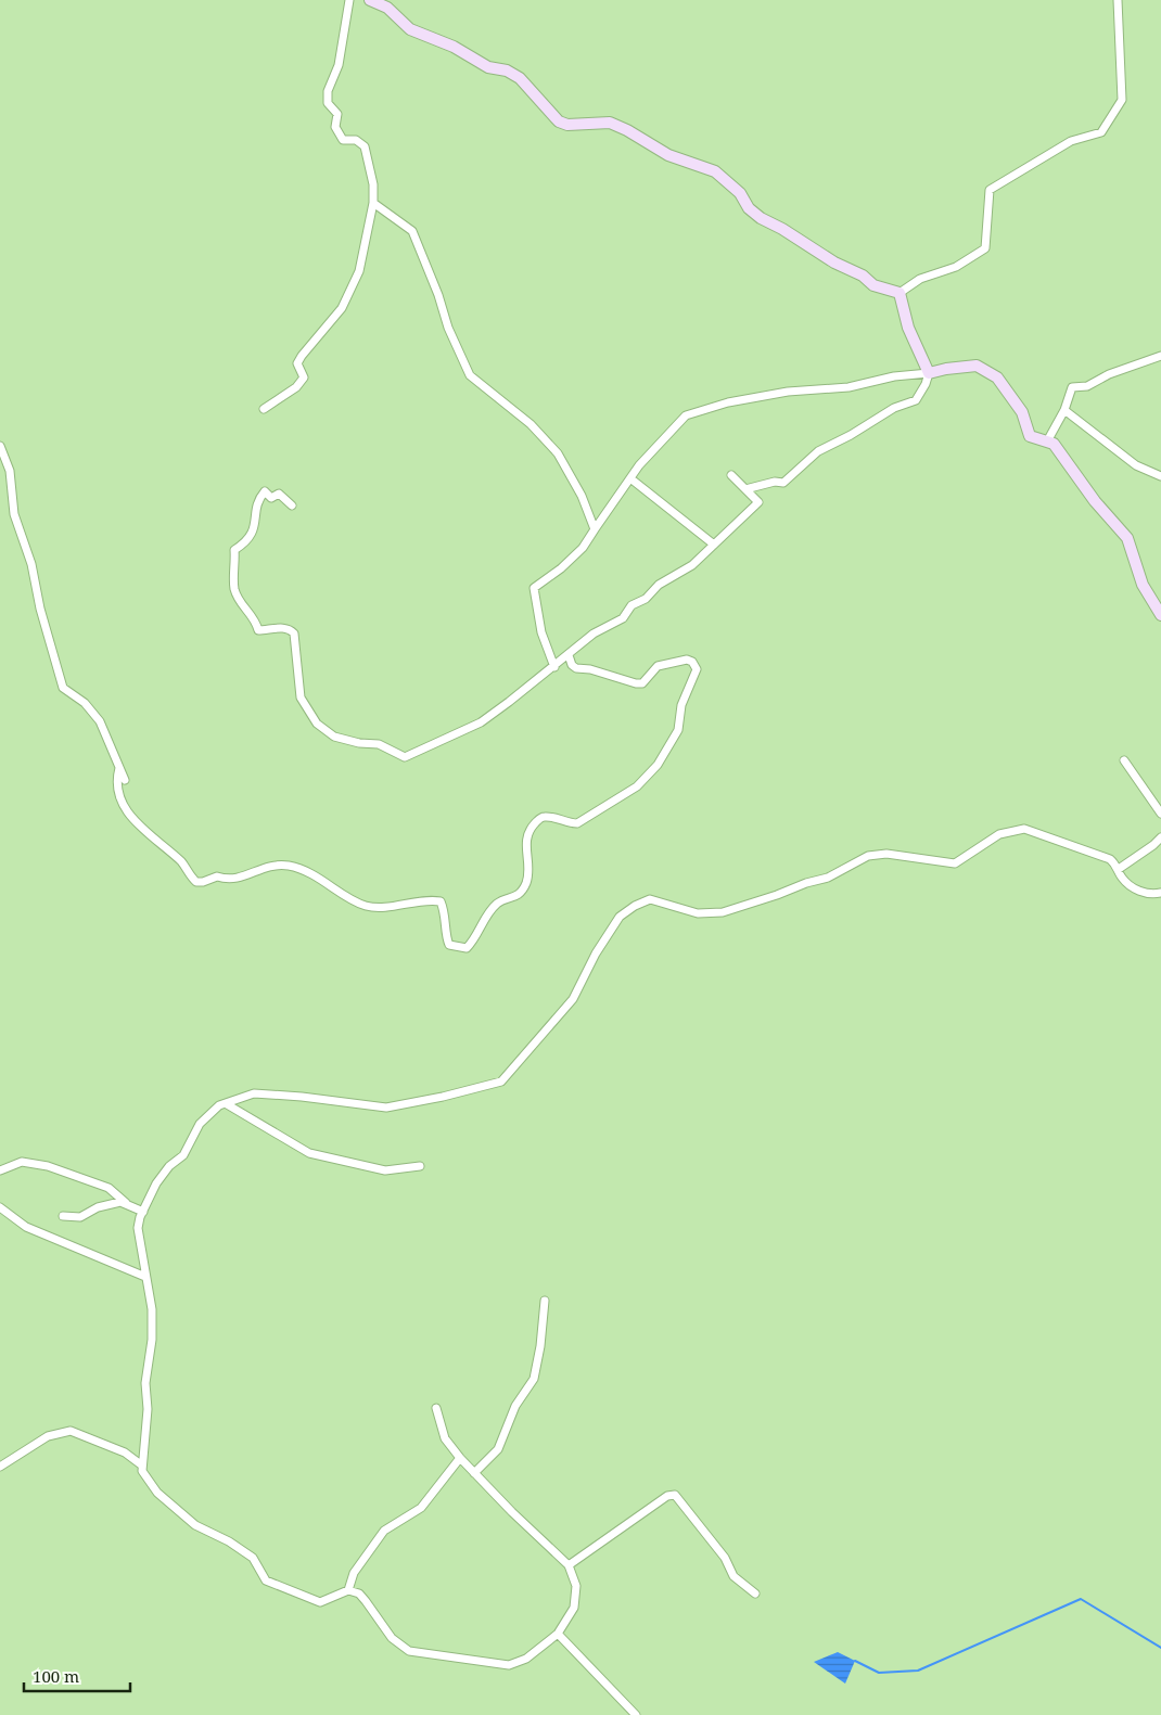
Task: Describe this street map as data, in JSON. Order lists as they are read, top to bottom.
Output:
{
  "scale_bar": "100 m"
}
